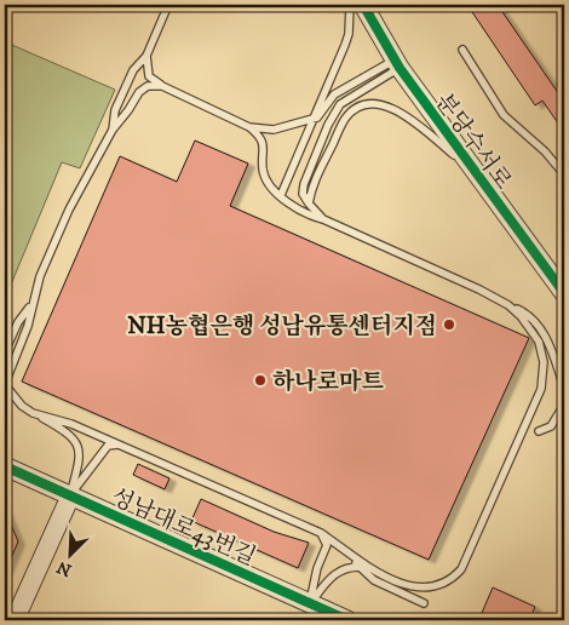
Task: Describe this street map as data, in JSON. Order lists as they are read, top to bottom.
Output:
{
  "streets": {
    "street": ["분당수서로", "성남대로43번길"]
  },
  "places": ["NH농협은행 성남유통센터지점", "하나로마트"],
  "north": "bottom left"
}
